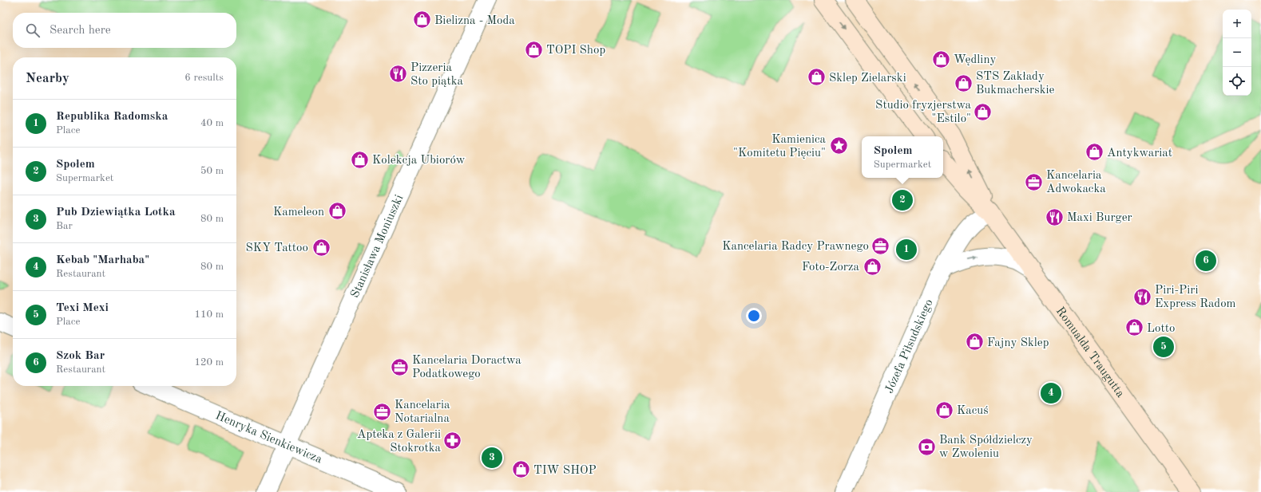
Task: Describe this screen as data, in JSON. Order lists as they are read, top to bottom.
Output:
{
  "streets": {
    "street": [
      "Stanisława Moniuszki",
      "Józefa Piłsudskiego",
      "Romualda Traugutta",
      "Henryka Sienkiewicza"
    ]
  },
  "crossings": [
    ["Stanisława Moniuszki", "Henryka Sienkiewicza"],
    ["Józefa Piłsudskiego", "Romualda Traugutta"]
  ],
  "places": {
    "shop": [
      "Bielizna - Moda",
      "TOPI Shop",
      "Wędliny",
      "Sklep Zielarski",
      "STS Zakłady Bukmacherskie",
      "Studio fryzjerstwa \"Estilo\"",
      "Antykwariat",
      "Kolekcja Ubiorów",
      "Kameleon",
      "SKY Tattoo",
      "Foto-Zorza",
      "Lotto",
      "Fajny Sklep",
      "Kacuś",
      "TIW SHOP"
    ],
    "restaurant": ["Pizzeria Sto piątka", "Maxi Burger", "Piri-Piri Express Radom"],
    "place": ["Kamienica \"Komitetu Pięciu\""],
    "office": [
      "Kancelaria Adwokacka",
      "Kancelaria Radcy Prawnego",
      "Kancelaria Doractwa Podatkowego",
      "Kancelaria Notarialna"
    ],
    "pharmacy": ["Apteka z Galerii Stokrotka"],
    "bank": ["Bank Spółdzielczy w Zwoleniu"]
  },
  "page": {
    "map_buttons": ["+", "−"],
    "search": "Search here",
    "heading": ["Nearby", "6 results"],
    "list": [
      {
        "mark": "1",
        "name": "Republika Radomska",
        "note": "Place",
        "value": "40 m"
      },
      {
        "mark": "2",
        "name": "Społem",
        "note": "Supermarket",
        "value": "50 m"
      },
      {
        "mark": "3",
        "name": "Pub Dziewiątka Lotka",
        "note": "Bar",
        "value": "80 m"
      },
      {
        "mark": "4",
        "name": "Kebab \"Marhaba\"",
        "note": "Restaurant",
        "value": "80 m"
      },
      {
        "mark": "5",
        "name": "Texi Mexi",
        "note": "Place",
        "value": "110 m"
      },
      {
        "mark": "6",
        "name": "Szok Bar",
        "note": "Restaurant",
        "value": "120 m"
      }
    ],
    "popup": ["Społem", "Supermarket"],
    "pins": [
      "2",
      "1",
      "6",
      "5",
      "4",
      "3"
    ]
  }
}
